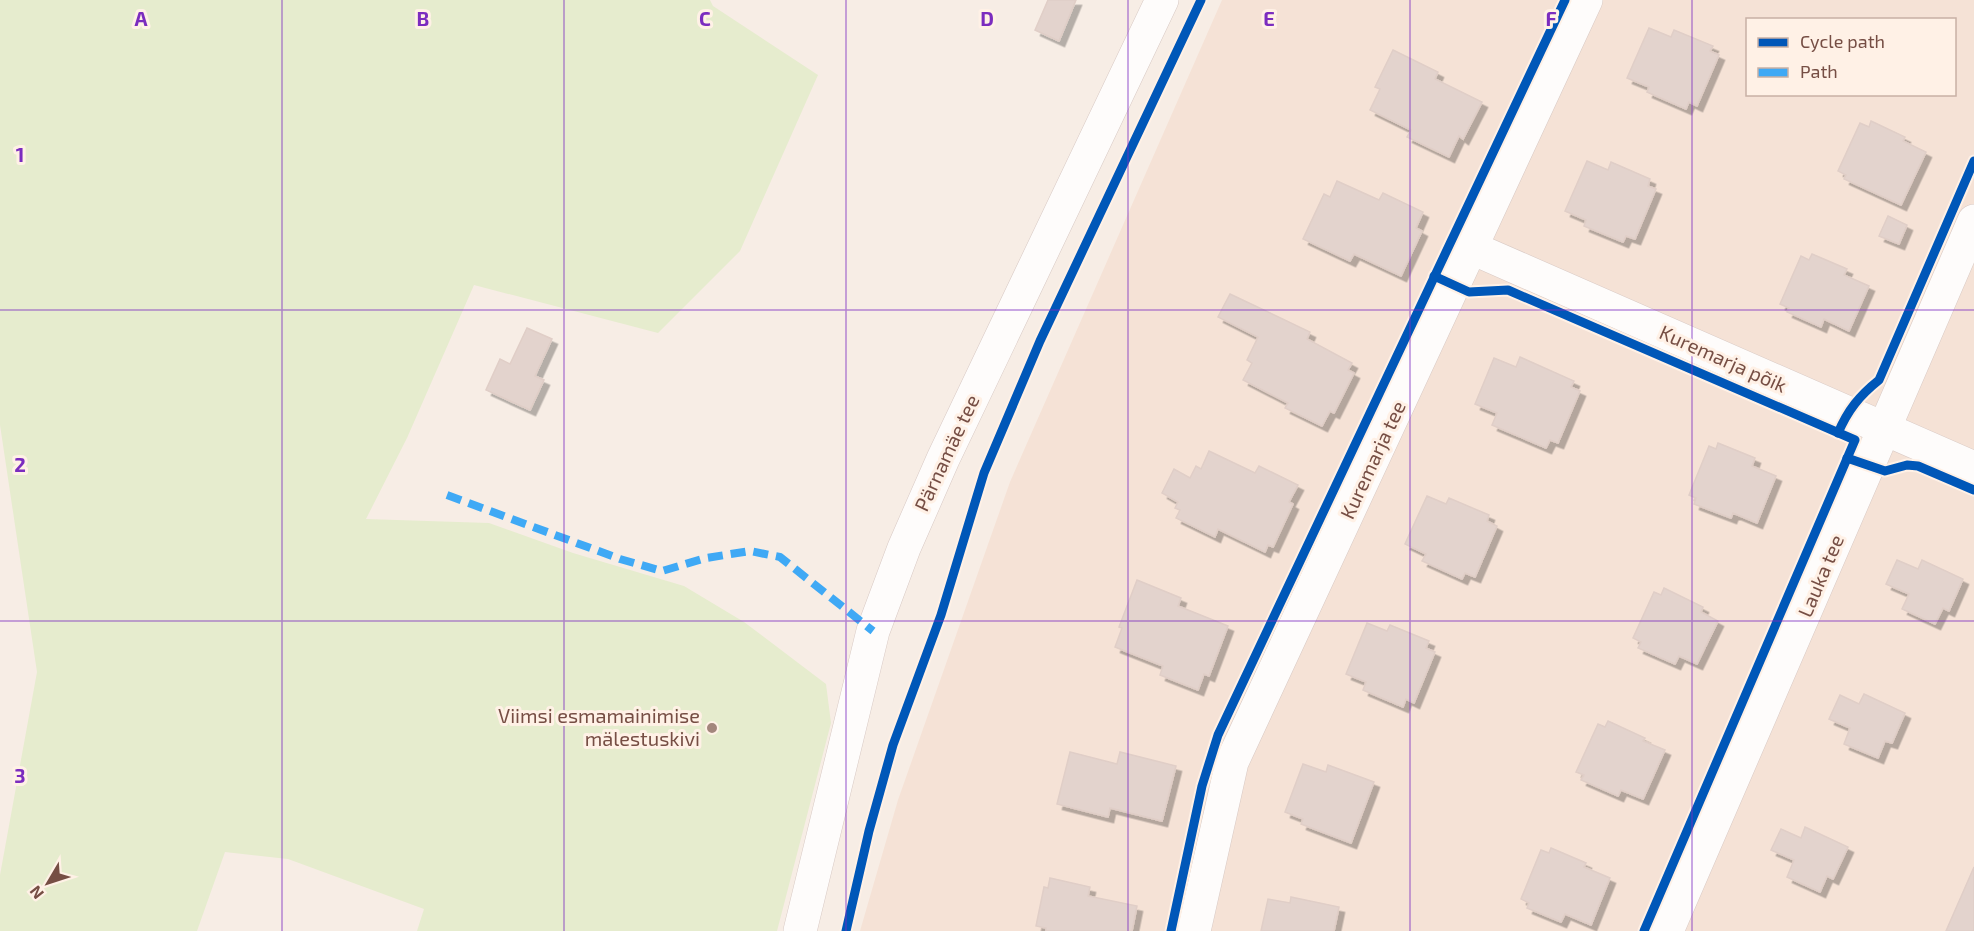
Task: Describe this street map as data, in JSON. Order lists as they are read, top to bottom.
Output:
{
  "streets": {
    "street": [
      "Kuremarja põik",
      "Pärnamäe tee",
      "Kuremarja tee",
      "Lauka tee"
    ]
  },
  "crossings": [
    ["Kuremarja põik", "Kuremarja tee"],
    ["Kuremarja põik", "Lauka tee"]
  ],
  "places": ["Viimsi esmamainimise mälestuskivi"],
  "legend": ["Cycle path", "Path"],
  "north": "bottom left",
  "grid": {
    "columns": [
      "A",
      "B",
      "C",
      "D",
      "E",
      "F"
    ],
    "rows": ["1", "2", "3"]
  }
}
